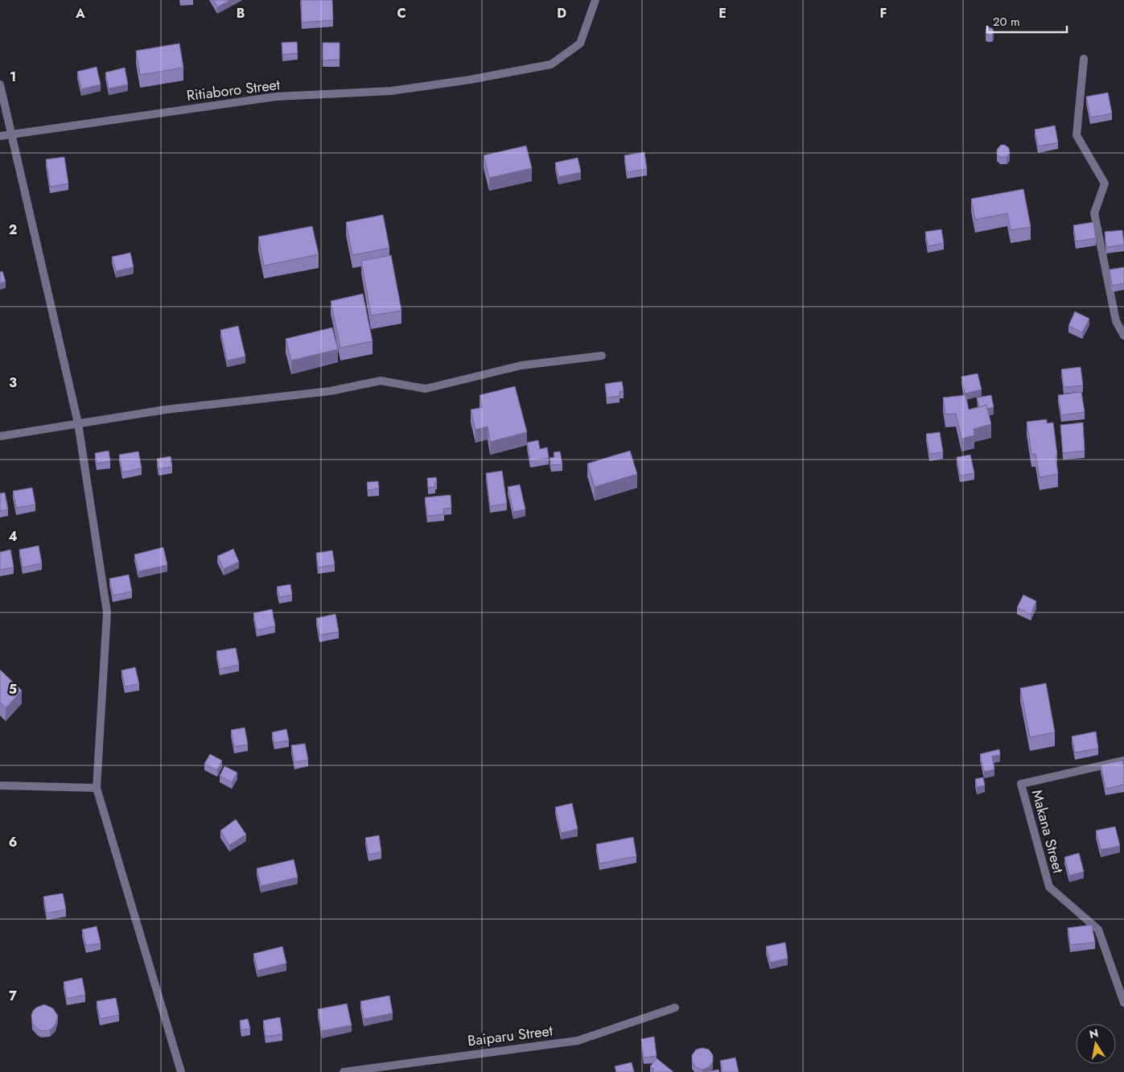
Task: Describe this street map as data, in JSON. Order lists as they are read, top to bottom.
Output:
{
  "streets": {
    "street": ["Ritiaboro Street", "Makana Street", "Baiparu Street"]
  },
  "scale_bar": "20 m",
  "north": "top",
  "grid": {
    "columns": [
      "A",
      "B",
      "C",
      "D",
      "E",
      "F"
    ],
    "rows": [
      "1",
      "2",
      "3",
      "4",
      "5",
      "6",
      "7"
    ]
  }
}
